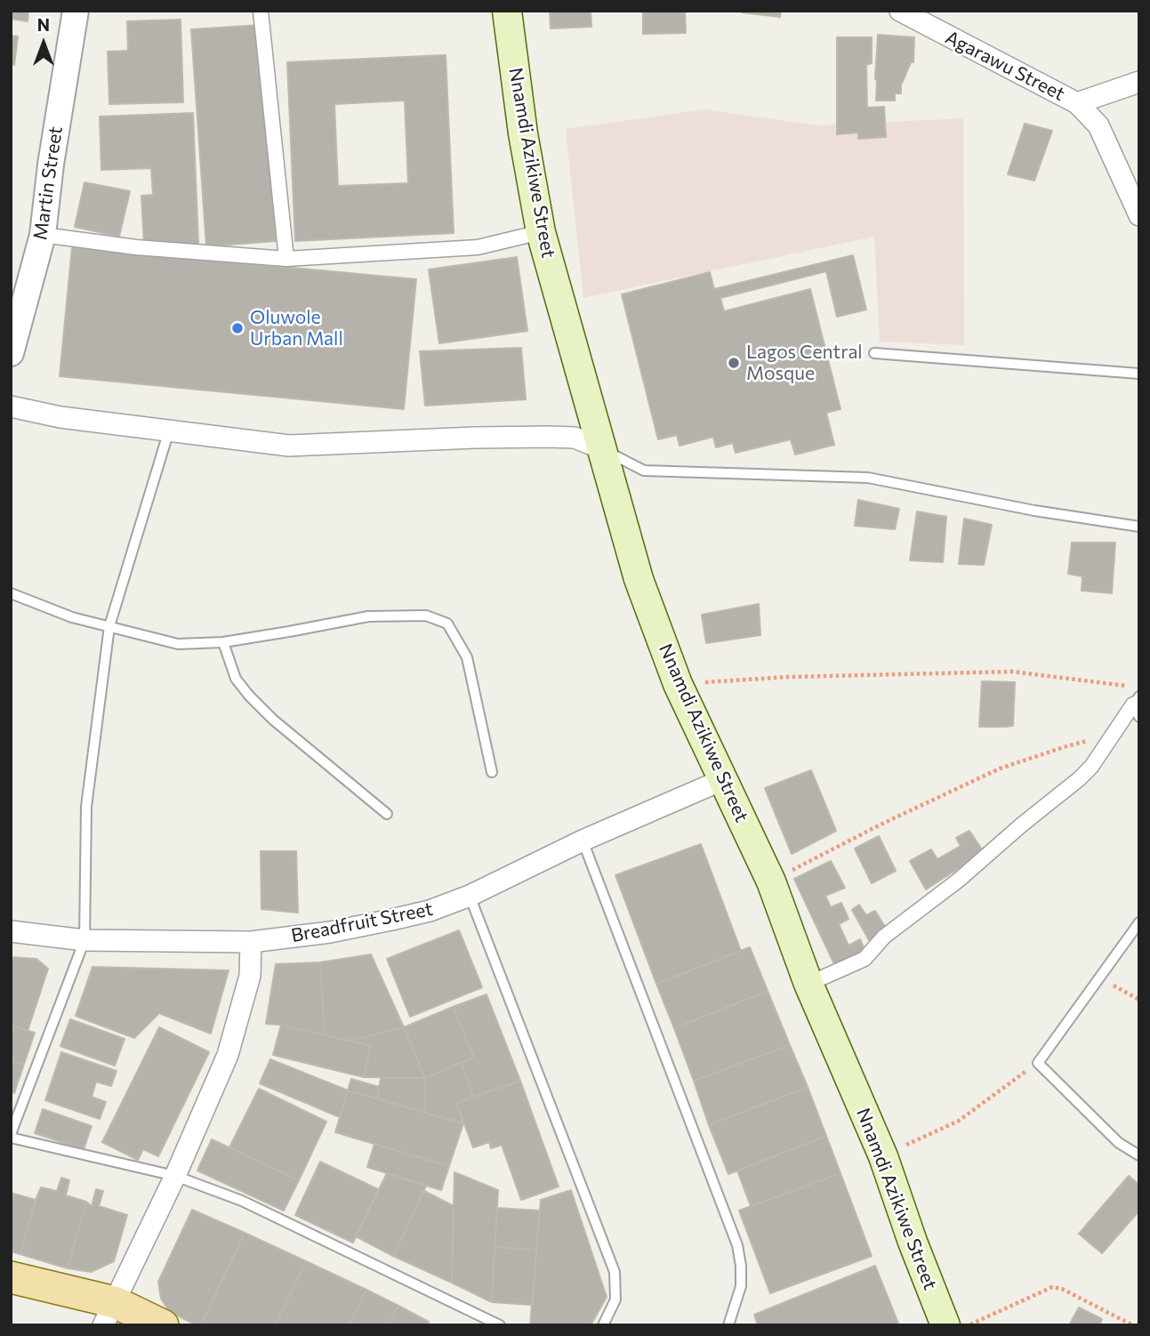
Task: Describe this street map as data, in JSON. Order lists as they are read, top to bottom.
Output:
{
  "streets": {
    "main road": ["Nnamdi Azikiwe Street"],
    "street": ["Agarawu Street", "Martin Street", "Breadfruit Street"]
  },
  "crossings": [
    ["Nnamdi Azikiwe Street", "Breadfruit Street"]
  ],
  "places": ["Oluwole Urban Mall", "Lagos Central Mosque"],
  "north": "top"
}
